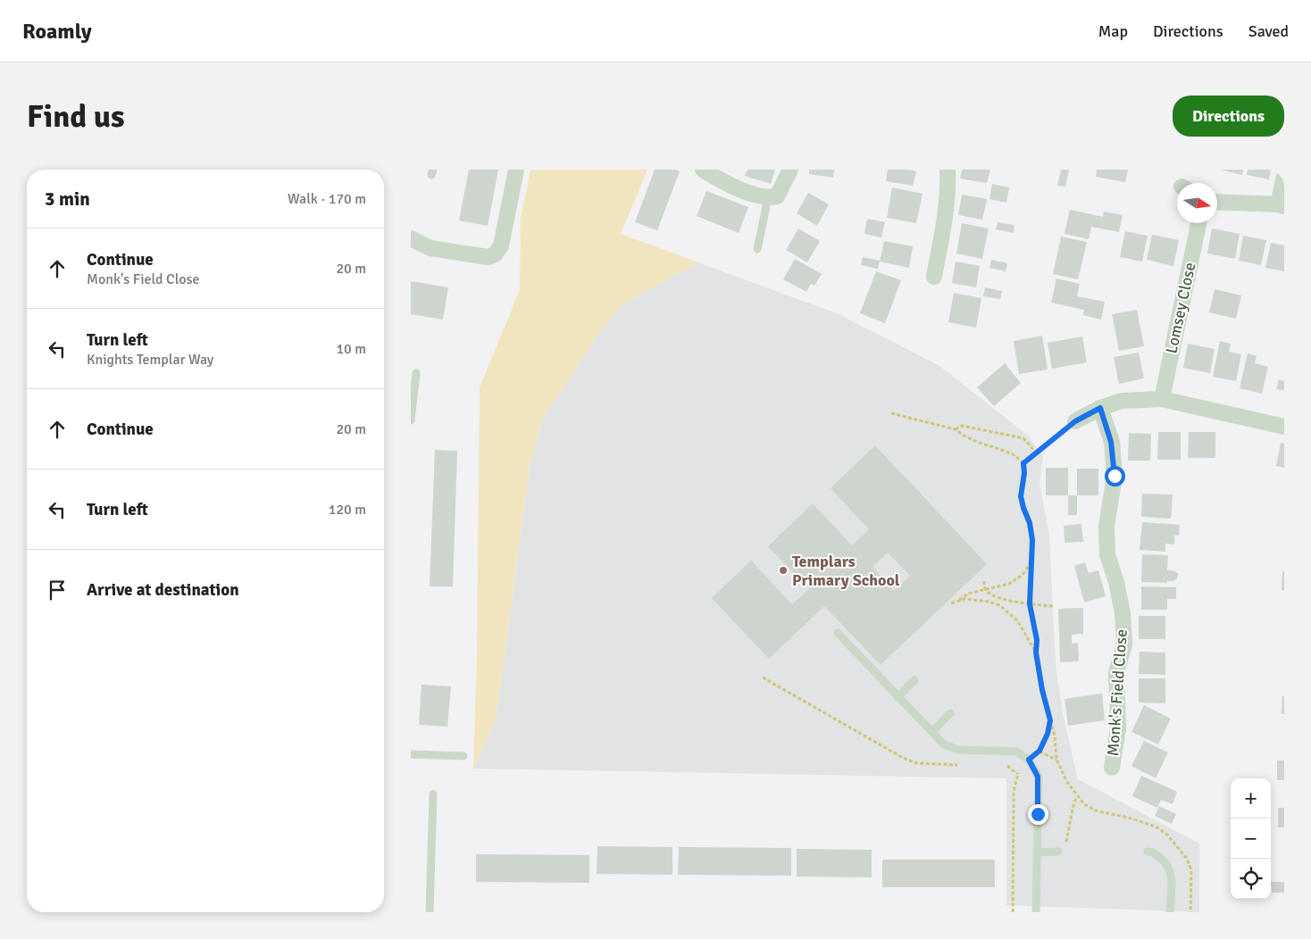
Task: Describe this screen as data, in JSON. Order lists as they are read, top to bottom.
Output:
{
  "streets": {
    "street": ["Lomsey Close", "Monk's Field Close"]
  },
  "places": ["Templars Primary School"],
  "north": "right",
  "page": {
    "header": "Roamly",
    "nav": ["Map", "Directions", "Saved"],
    "buttons": "Directions",
    "title": "Find us",
    "heading": ["3 min", "Walk · 170 m"],
    "list": [
      ["Continue", "Monk's Field Close", "20 m"],
      ["Turn left", "Knights Templar Way", "10 m"],
      ["Continue", "20 m"],
      ["Turn left", "120 m"],
      "Arrive at destination"
    ],
    "map_buttons": ["+", "−"]
  }
}
